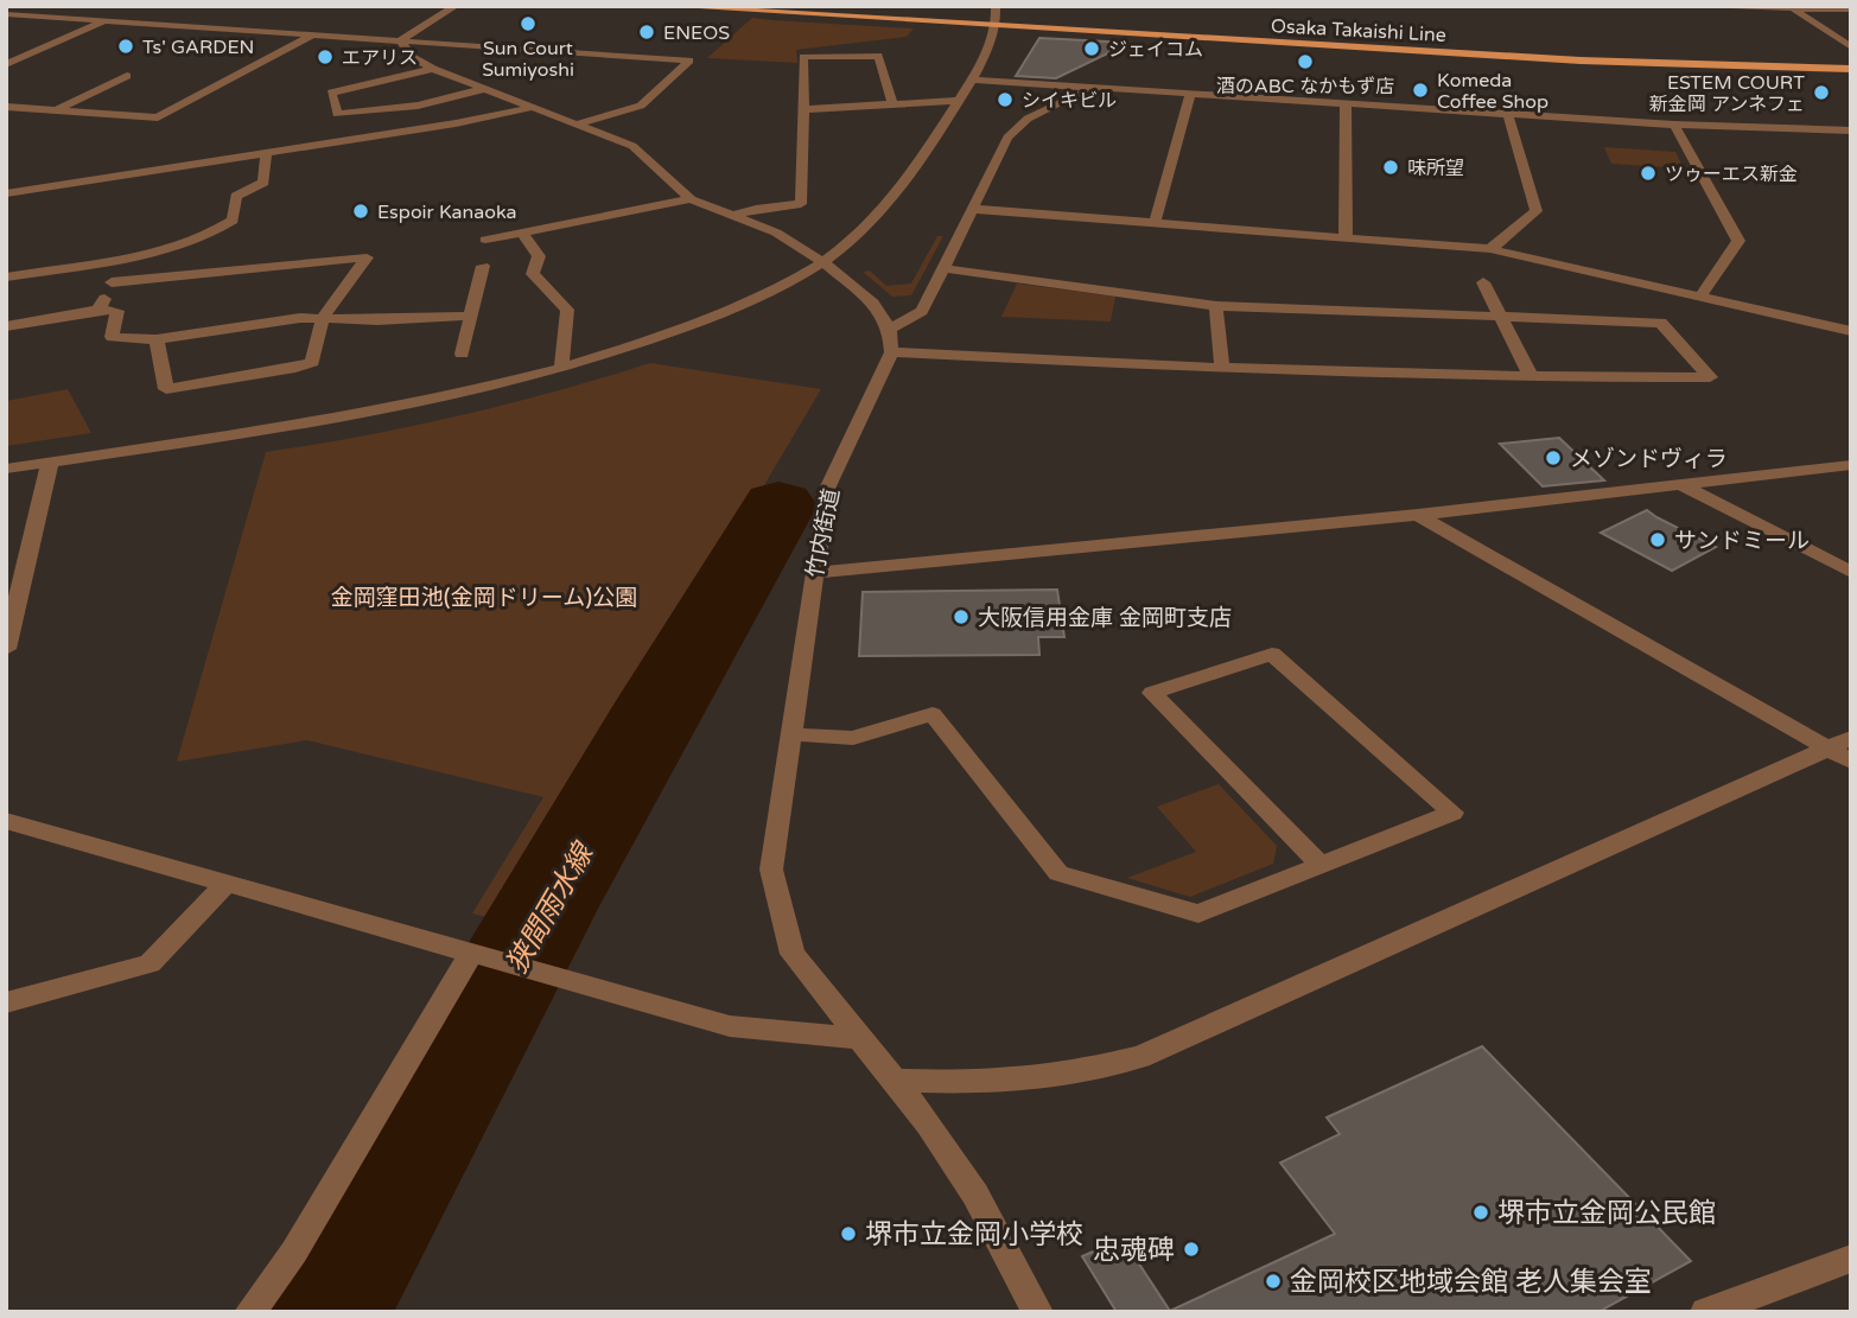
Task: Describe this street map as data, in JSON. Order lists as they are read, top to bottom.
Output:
{
  "streets": {
    "main road": ["Osaka Takaishi Line"],
    "street": ["竹内街道"]
  },
  "water": ["狭間雨水線"],
  "parks": ["金岡窪田池(金岡ドリーム)公園"],
  "places": [
    "Sun Court Sumiyoshi",
    "ENEOS",
    "Ts' GARDEN",
    "ジェイコム",
    "エアリス",
    "酒のABC なかもず店",
    "Komeda Coffee Shop",
    "ESTEM COURT 新金岡 アンネフェ",
    "シイキビル",
    "味所望",
    "ツゥーエス新金",
    "Espoir Kanaoka",
    "メゾンドヴィラ",
    "サンドミール",
    "大阪信用金庫 金岡町支店",
    "堺市立金岡公民館",
    "堺市立金岡小学校",
    "忠魂碑",
    "金岡校区地域会館 老人集会室"
  ]
}
